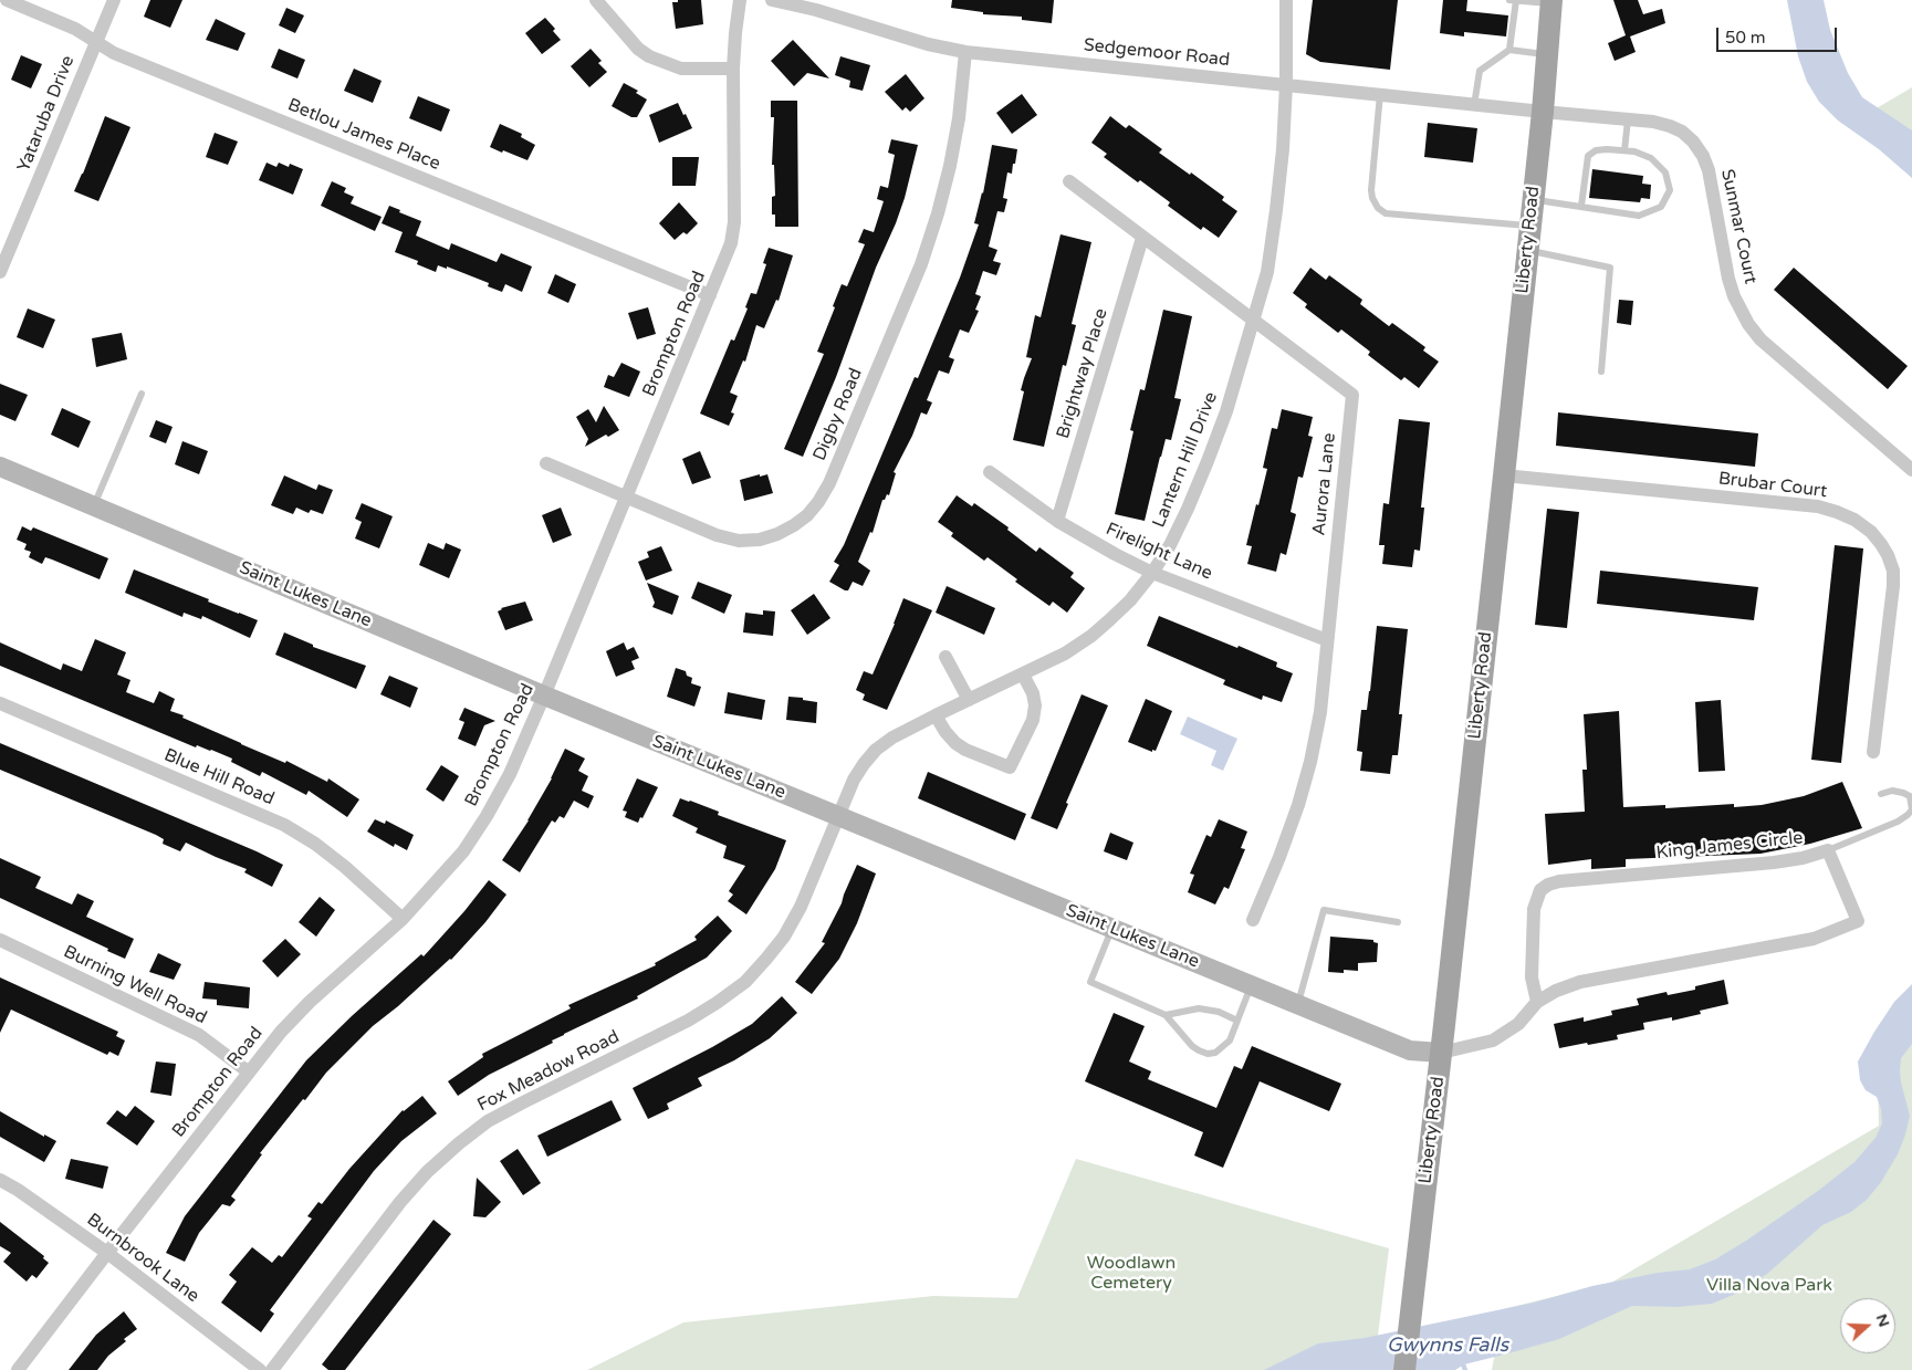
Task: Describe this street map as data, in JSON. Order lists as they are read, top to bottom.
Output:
{
  "streets": {
    "main road": ["Liberty Road"],
    "street": [
      "Sedgemoor Road",
      "Yataruba Drive",
      "Betlou James Place",
      "Sunmar Court",
      "Brompton Road",
      "Brightway Place",
      "Digby Road",
      "Lantern Hill Drive",
      "Aurora Lane",
      "Brubar Court",
      "Firelight Lane",
      "Saint Lukes Lane",
      "Blue Hill Road",
      "King James Circle",
      "Burning Well Road",
      "Fox Meadow Road",
      "Burnbrook Lane"
    ]
  },
  "crossings": [
    ["Sedgemoor Road", "Sunmar Court"],
    ["Sedgemoor Road", "Liberty Road"],
    ["Sedgemoor Road", "Digby Road"],
    ["Sedgemoor Road", "Lantern Hill Drive"],
    ["Yataruba Drive", "Betlou James Place"],
    ["Betlou James Place", "Brompton Road"],
    ["Sunmar Court", "Liberty Road"],
    ["Liberty Road", "Brubar Court"],
    ["Liberty Road", "Saint Lukes Lane"],
    ["Liberty Road", "King James Circle"],
    ["Brompton Road", "Digby Road"],
    ["Brompton Road", "Saint Lukes Lane"],
    ["Brompton Road", "Blue Hill Road"],
    ["Brompton Road", "Burning Well Road"],
    ["Brompton Road", "Burnbrook Lane"],
    ["Brightway Place", "Aurora Lane"],
    ["Brightway Place", "Firelight Lane"],
    ["Lantern Hill Drive", "Aurora Lane"],
    ["Lantern Hill Drive", "Firelight Lane"],
    ["Lantern Hill Drive", "Saint Lukes Lane"],
    ["Lantern Hill Drive", "Fox Meadow Road"],
    ["Aurora Lane", "Firelight Lane"],
    ["Saint Lukes Lane", "King James Circle"],
    ["Saint Lukes Lane", "Fox Meadow Road"]
  ],
  "water": ["Gwynns Falls"],
  "parks": ["Woodlawn Cemetery", "Villa Nova Park"],
  "scale_bar": "50 m",
  "north": "right"
}
